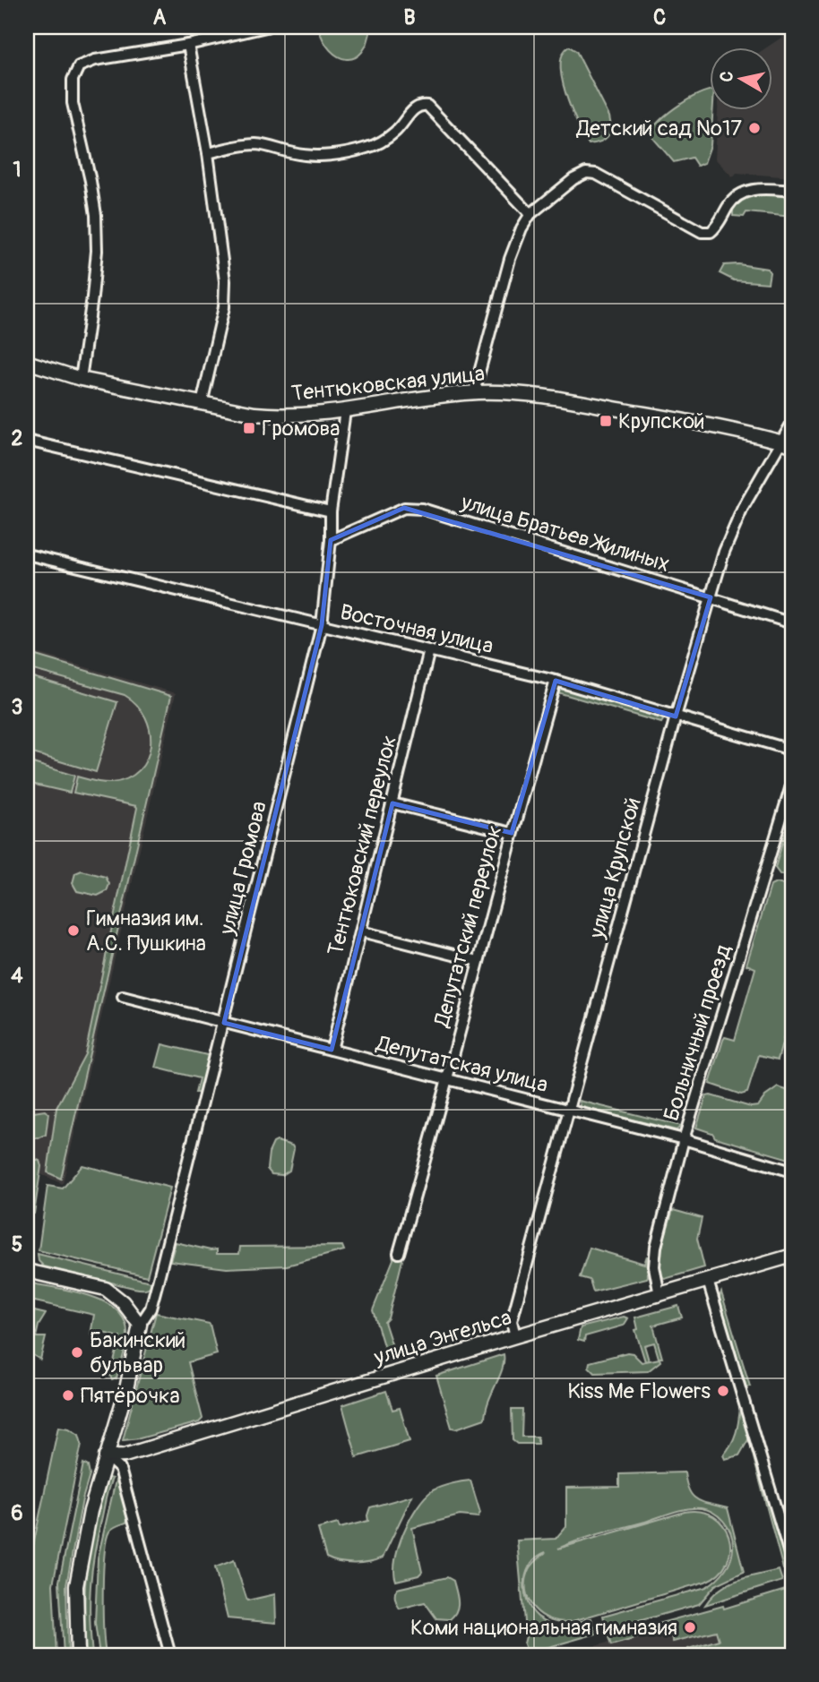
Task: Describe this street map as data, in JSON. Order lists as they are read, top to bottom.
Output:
{
  "streets": {
    "street": [
      "Тентюковская улица",
      "улица Братьев Жилиных",
      "Восточная улица",
      "Тентюковский переулок",
      "улица Громова",
      "улица Крупской",
      "Депутатский переулок",
      "Больничный проезд",
      "Депутатская улица",
      "улица Энгельса"
    ]
  },
  "crossings": [
    ["Тентюковская улица", "улица Громова"],
    ["Тентюковская улица", "улица Крупской"],
    ["улица Братьев Жилиных", "улица Громова"],
    ["улица Братьев Жилиных", "улица Крупской"],
    ["Восточная улица", "Тентюковский переулок"],
    ["Восточная улица", "улица Громова"],
    ["Восточная улица", "улица Крупской"],
    ["Восточная улица", "Депутатский переулок"],
    ["Тентюковский переулок", "Депутатская улица"],
    ["улица Громова", "Депутатская улица"],
    ["улица Крупской", "Депутатская улица"],
    ["улица Крупской", "улица Энгельса"],
    ["Депутатский переулок", "Депутатская улица"],
    ["Больничный проезд", "Депутатская улица"],
    ["Больничный проезд", "улица Энгельса"]
  ],
  "places": {
    "other": [
      "Детский сад №17",
      "Гимназия им. А.С. Пушкина",
      "Бакинский бульвар",
      "Kiss Me Flowers",
      "Пятёрочка",
      "Коми национальная гимназия"
    ],
    "transit": ["Крупской", "Громова"]
  },
  "north": "left",
  "grid": {
    "columns": ["A", "B", "C"],
    "rows": [
      "1",
      "2",
      "3",
      "4",
      "5",
      "6"
    ]
  }
}
